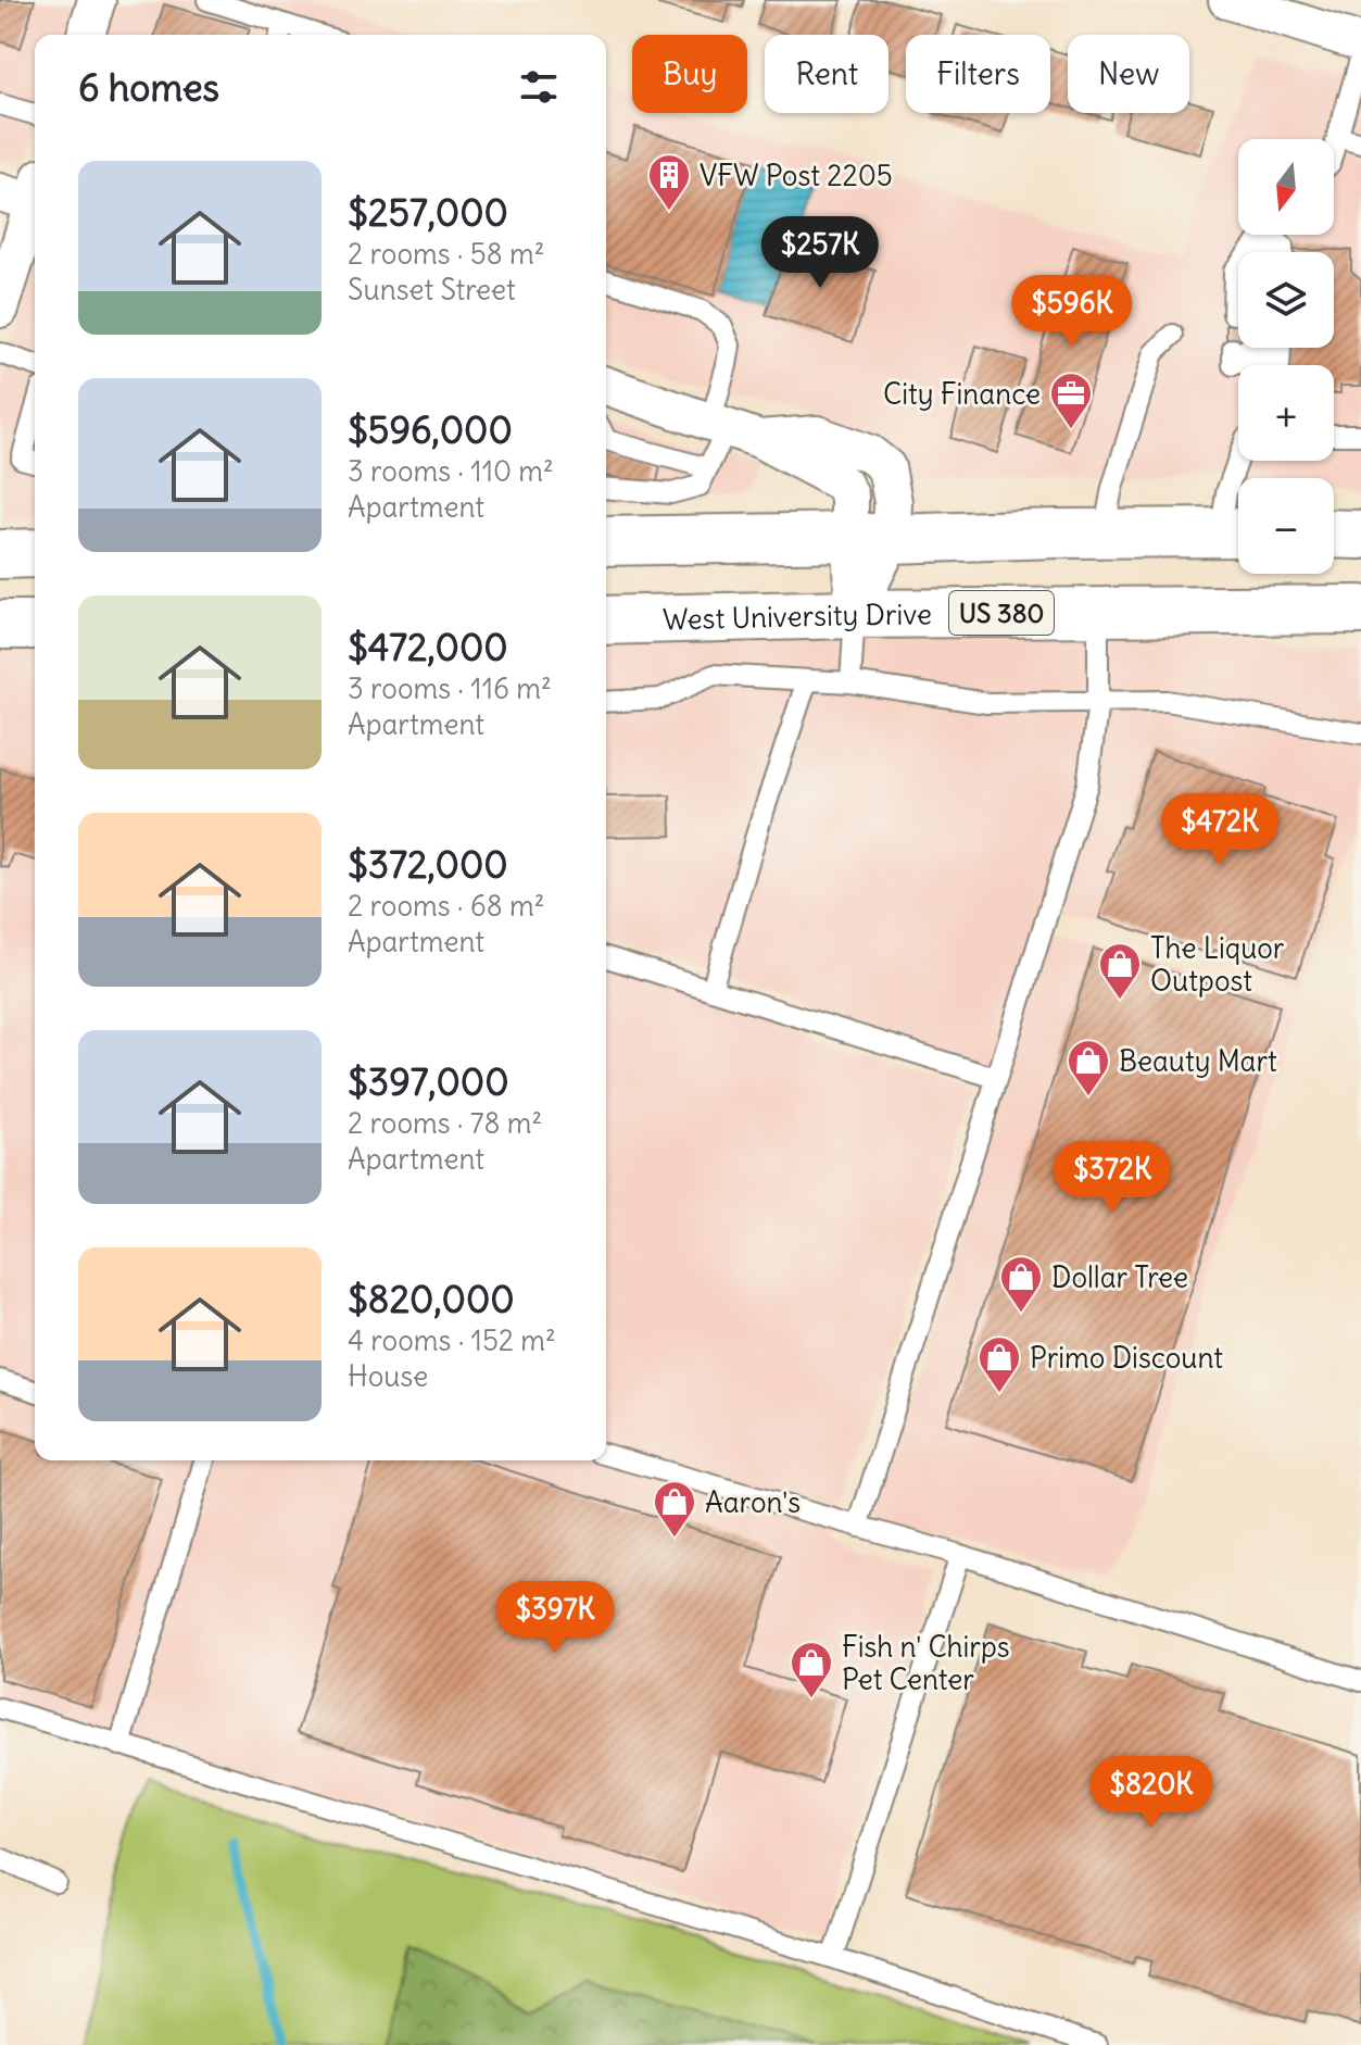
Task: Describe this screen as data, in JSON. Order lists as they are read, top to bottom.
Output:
{
  "streets": {
    "main road": ["US 380", "West University Drive"]
  },
  "places": {
    "building": ["VFW Post 2205"],
    "office": ["City Finance"],
    "shop": [
      "The Liquor Outpost",
      "Beauty Mart",
      "Dollar Tree",
      "Primo Discount",
      "Aaron's",
      "Fish n' Chirps Pet Center"
    ]
  },
  "north": "bottom",
  "page": {
    "chip": [
      "Buy",
      "Rent",
      "Filters",
      "New"
    ],
    "heading": "6 homes",
    "map_buttons": ["+", "−"],
    "list": [
      {
        "name": "$257,000",
        "note": "2 rooms · 58 m² · Sunset Street"
      },
      {
        "name": "$596,000",
        "note": "3 rooms · 110 m² · Apartment"
      },
      {
        "name": "$472,000",
        "note": "3 rooms · 116 m² · Apartment"
      },
      {
        "name": "$372,000",
        "note": "2 rooms · 68 m² · Apartment"
      },
      {
        "name": "$397,000",
        "note": "2 rooms · 78 m² · Apartment"
      },
      {
        "name": "$820,000",
        "note": "4 rooms · 152 m² · House"
      }
    ],
    "price": [
      "$257K",
      "$596K",
      "$472K",
      "$372K",
      "$397K",
      "$820K"
    ]
  }
}
